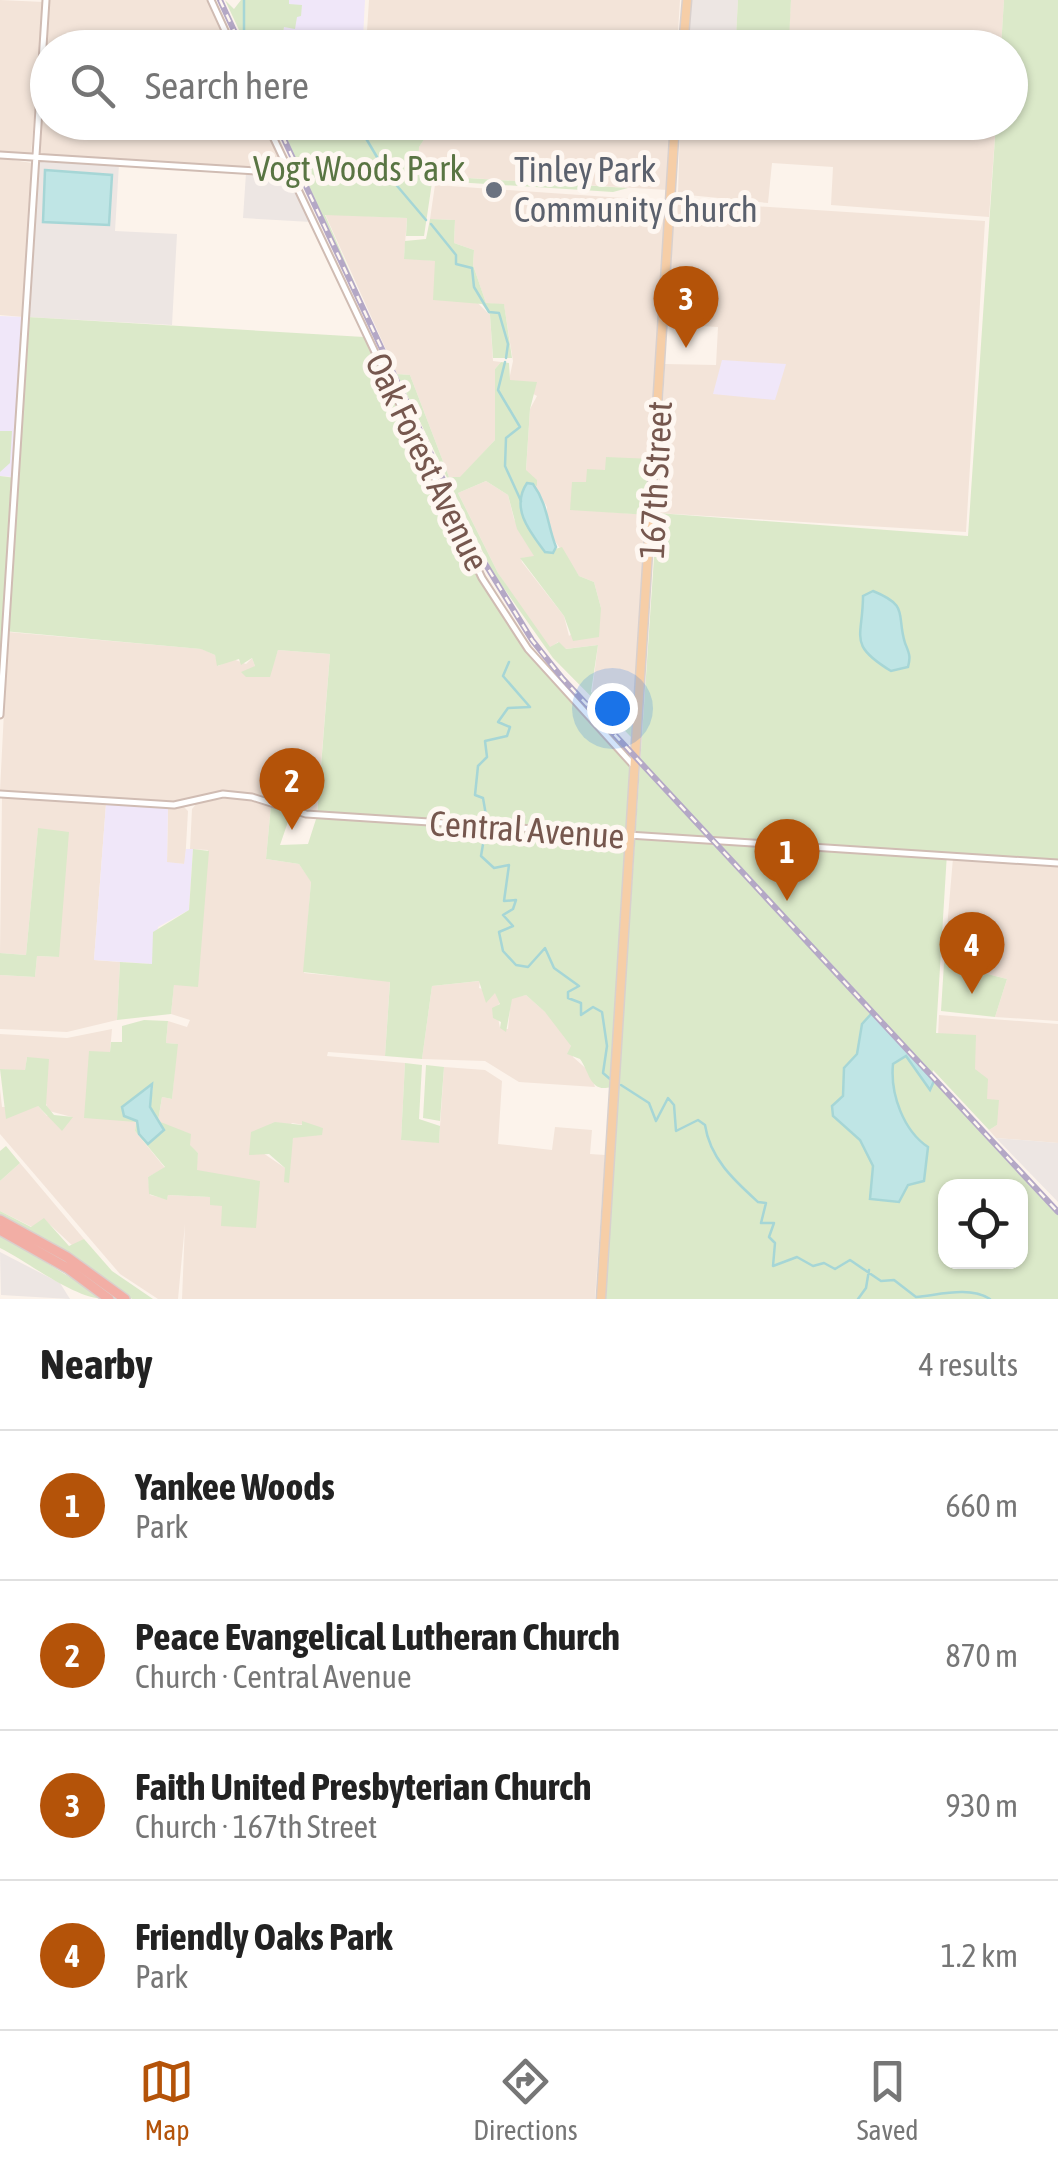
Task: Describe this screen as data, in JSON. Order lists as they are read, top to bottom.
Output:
{
  "streets": {
    "main road": ["167th Street"],
    "street": ["Oak Forest Avenue", "Central Avenue"]
  },
  "crossings": [
    ["Oak Forest Avenue", "167th Street"],
    ["167th Street", "Central Avenue"]
  ],
  "parks": ["Vogt Woods Park"],
  "places": ["Tinley Park Community Church"],
  "page": {
    "search": "Search here",
    "pins": [
      "3",
      "2",
      "1",
      "4"
    ],
    "heading": ["Nearby", "4 results"],
    "list": [
      {
        "mark": "1",
        "name": "Yankee Woods",
        "note": "Park",
        "value": "660 m"
      },
      {
        "mark": "2",
        "name": "Peace Evangelical Lutheran Church",
        "note": "Church · Central Avenue",
        "value": "870 m"
      },
      {
        "mark": "3",
        "name": "Faith United Presbyterian Church",
        "note": "Church · 167th Street",
        "value": "930 m"
      },
      {
        "mark": "4",
        "name": "Friendly Oaks Park",
        "note": "Park",
        "value": "1.2 km"
      }
    ],
    "nav": ["Map", "Directions", "Saved"]
  }
}
